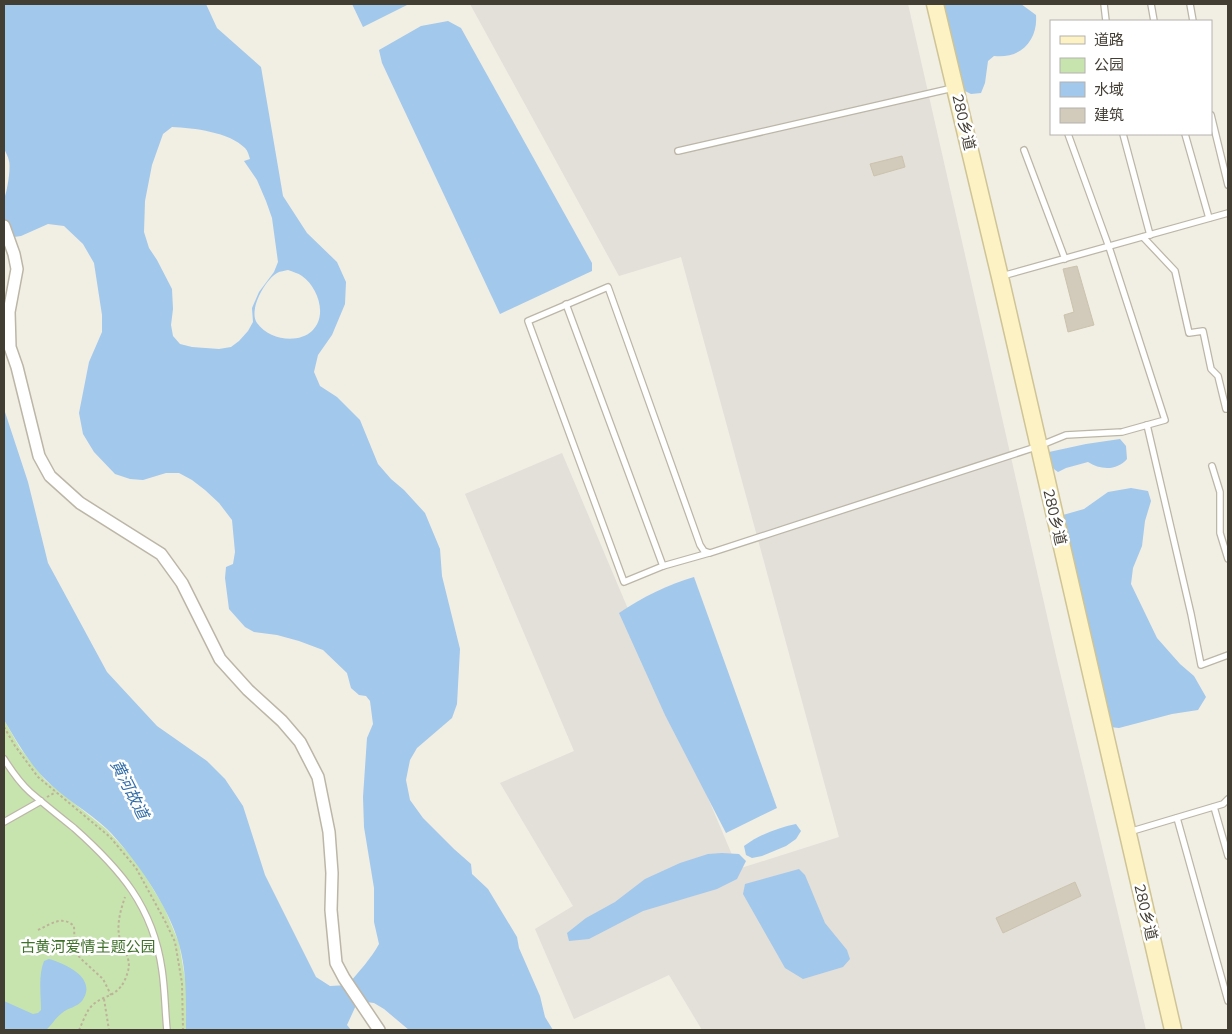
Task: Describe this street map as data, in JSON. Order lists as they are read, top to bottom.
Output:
{
  "streets": {
    "street": ["280乡道"]
  },
  "water": ["黄河故道"],
  "parks": ["古黄河爱情主题公园"],
  "legend": [
    "道路",
    "公园",
    "水域",
    "建筑"
  ]
}
